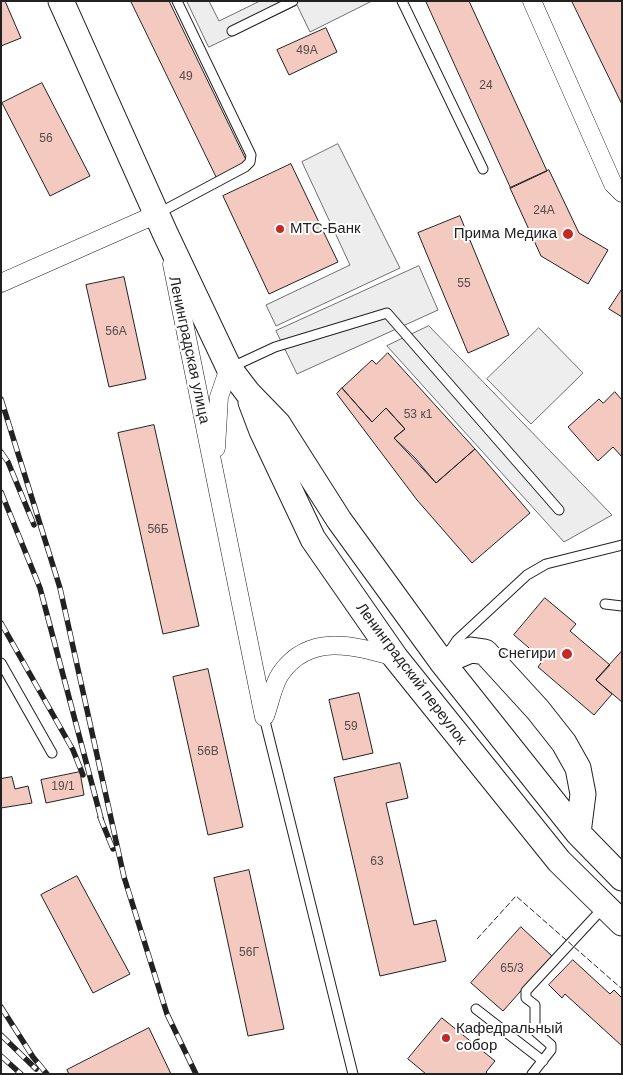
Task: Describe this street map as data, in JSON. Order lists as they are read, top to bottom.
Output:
{
  "streets": {
    "main road": ["Ленинградская улица", "Ленинградский переулок"]
  },
  "crossings": [
    ["Ленинградская улица", "Ленинградский переулок"]
  ],
  "places": [
    "МТС-Банк",
    "Прима Медика",
    "Снегири",
    "Кафедральный собор"
  ],
  "house_numbers": [
    "49А",
    "49",
    "24",
    "56",
    "24А",
    "55",
    "56А",
    "53 к1",
    "56Б",
    "59",
    "56В",
    "19/1",
    "63",
    "56Г",
    "65/3"
  ]
}
